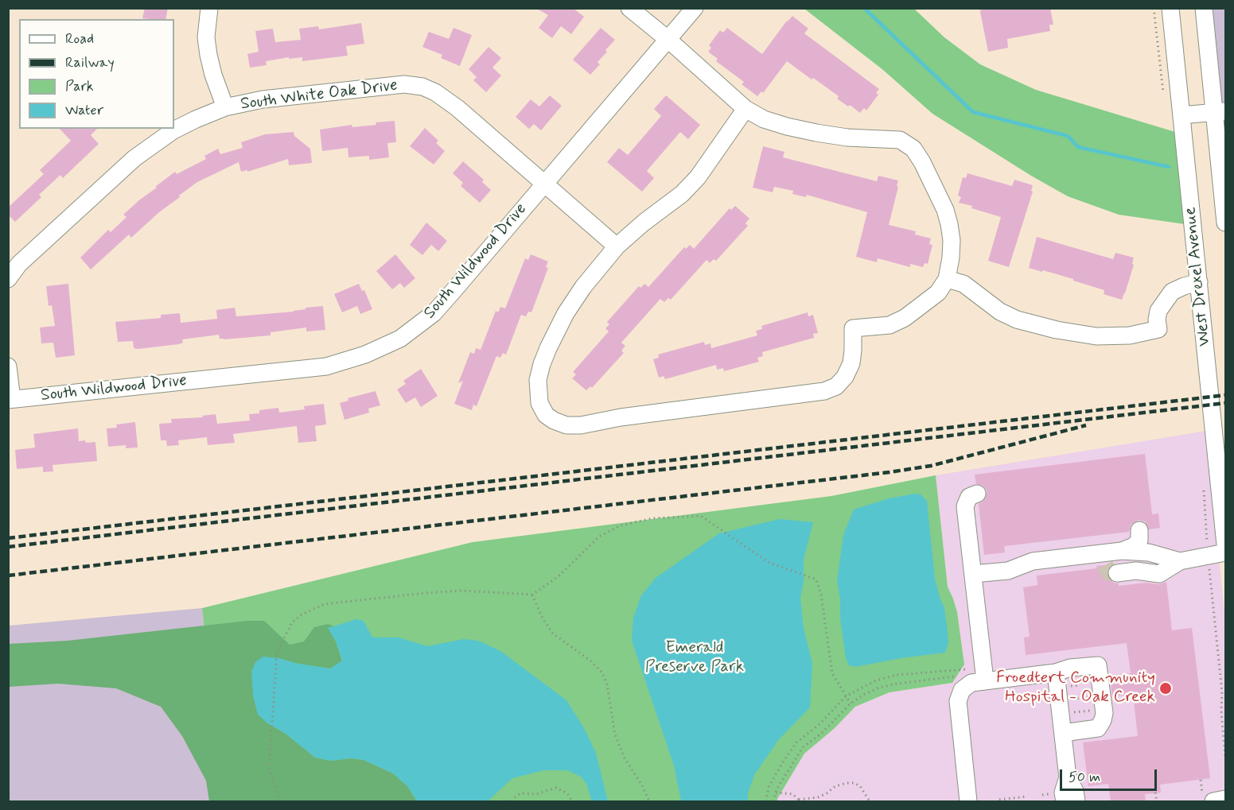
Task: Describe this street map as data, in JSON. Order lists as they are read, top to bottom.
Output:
{
  "streets": {
    "street": ["South White Oak Drive", "South Wildwood Drive", "West Drexel Avenue"]
  },
  "crossings": [
    ["South White Oak Drive", "South Wildwood Drive"]
  ],
  "parks": ["Emerald Preserve Park"],
  "places": ["Froedtert Community Hospital - Oak Creek"],
  "legend": [
    "Road",
    "Railway",
    "Park",
    "Water"
  ],
  "scale_bar": "50 m"
}
